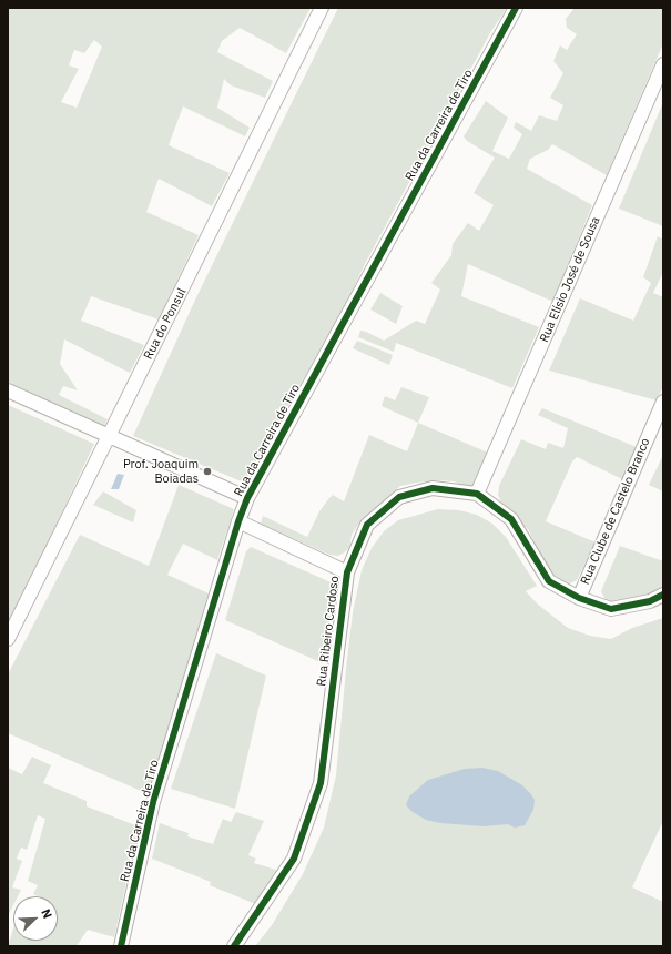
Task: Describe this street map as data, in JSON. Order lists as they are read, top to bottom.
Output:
{
  "streets": {
    "street": [
      "Rua da Carreira de Tiro",
      "Rua Elísio José de Sousa",
      "Rua do Ponsul",
      "Rua Clube de Castelo Branco",
      "Rua Ribeiro Cardoso"
    ]
  },
  "crossings": [
    ["Rua Elísio José de Sousa", "Rua Ribeiro Cardoso"],
    ["Rua Clube de Castelo Branco", "Rua Ribeiro Cardoso"]
  ],
  "places": ["Prof. Joaquim Boiadas"],
  "north": "top right"
}
